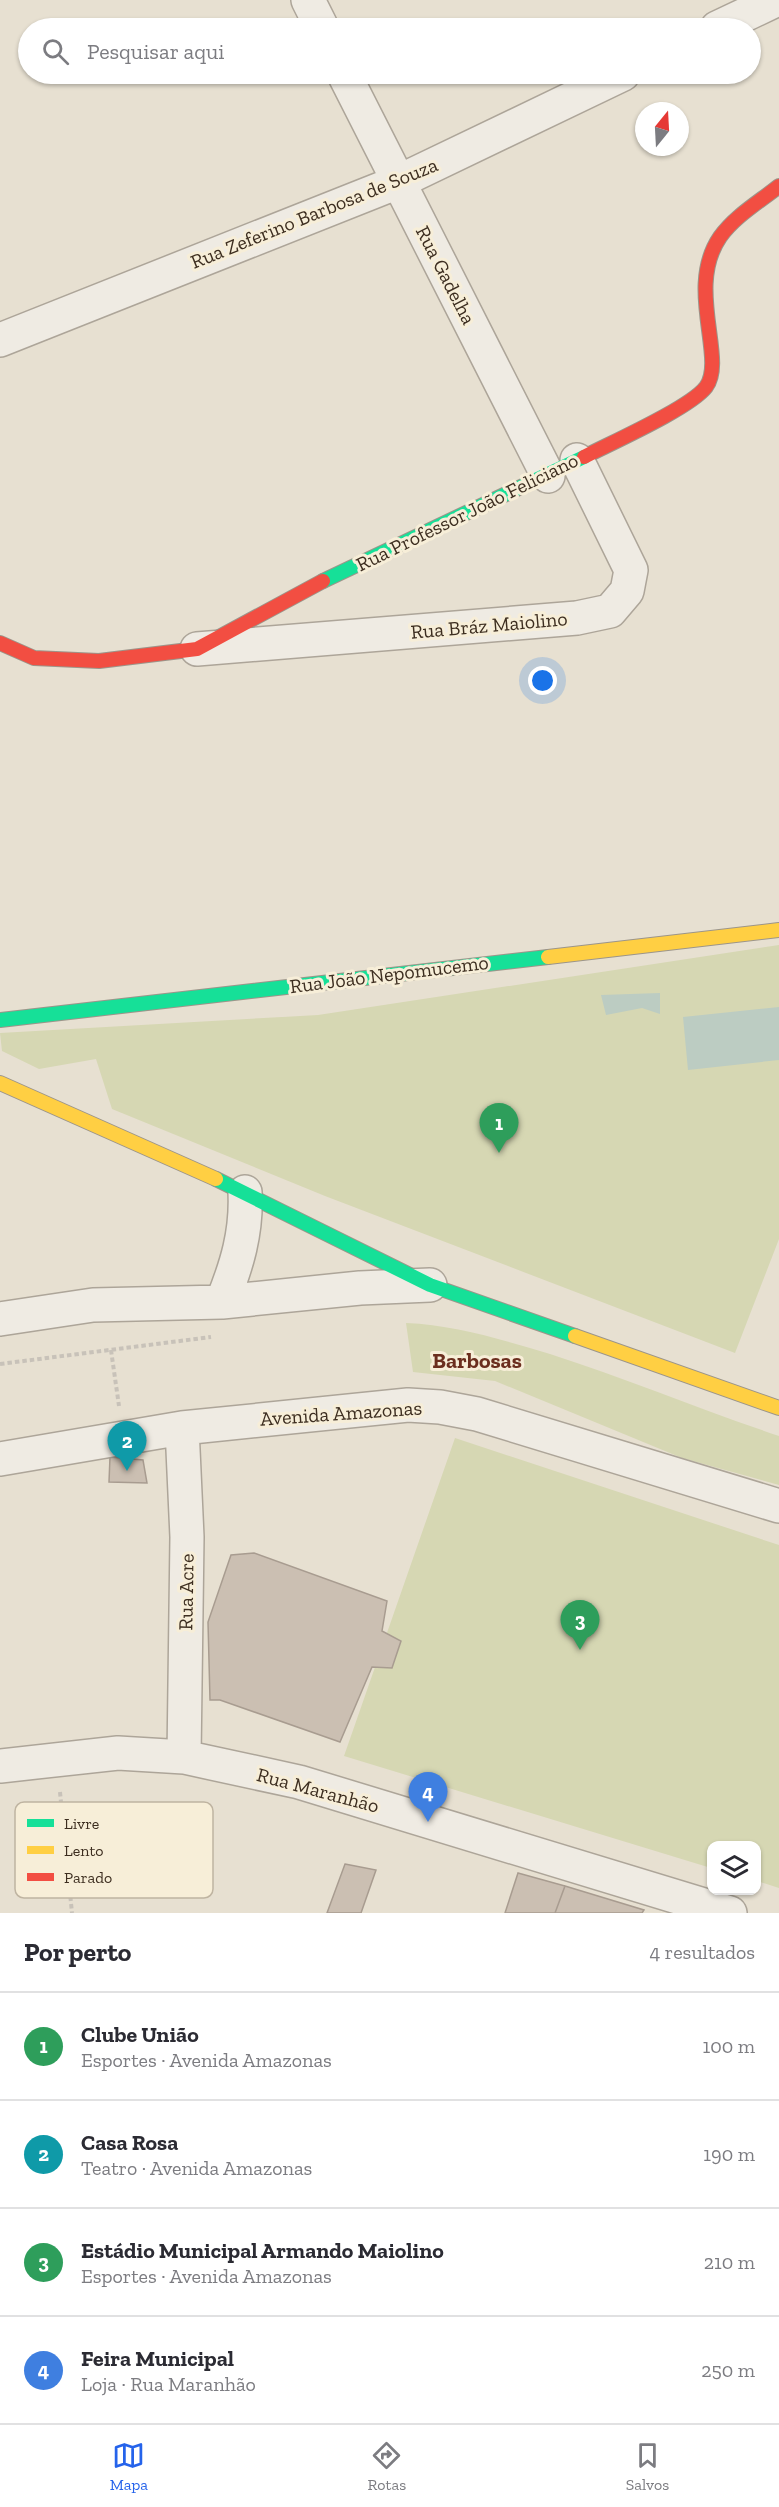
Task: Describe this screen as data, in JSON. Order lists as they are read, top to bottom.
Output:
{
  "streets": {
    "street": [
      "Rua Zeferino Barbosa de Souza",
      "Rua Gadelha",
      "Rua Professor João Feliciano",
      "Rua Bráz Maiolino",
      "Rua João Nepomucemo",
      "Avenida Amazonas",
      "Rua Acre",
      "Rua Maranhão"
    ]
  },
  "crossings": [
    ["Rua Zeferino Barbosa de Souza", "Rua Gadelha"],
    ["Rua Gadelha", "Rua Professor João Feliciano"],
    ["Rua Professor João Feliciano", "Rua Bráz Maiolino"],
    ["Avenida Amazonas", "Rua Acre"],
    ["Rua Acre", "Rua Maranhão"]
  ],
  "districts": ["Barbosas"],
  "legend": ["Livre", "Lento", "Parado"],
  "north": "top",
  "page": {
    "search": "Pesquisar aqui",
    "pins": [
      "1",
      "2",
      "3",
      "4"
    ],
    "heading": ["Por perto", "4 resultados"],
    "list": [
      {
        "mark": "1",
        "name": "Clube União",
        "note": "Esportes · Avenida Amazonas",
        "value": "100 m"
      },
      {
        "mark": "2",
        "name": "Casa Rosa",
        "note": "Teatro · Avenida Amazonas",
        "value": "190 m"
      },
      {
        "mark": "3",
        "name": "Estádio Municipal Armando Maiolino",
        "note": "Esportes · Avenida Amazonas",
        "value": "210 m"
      },
      {
        "mark": "4",
        "name": "Feira Municipal",
        "note": "Loja · Rua Maranhão",
        "value": "250 m"
      }
    ],
    "nav": ["Mapa", "Rotas", "Salvos"]
  }
}
